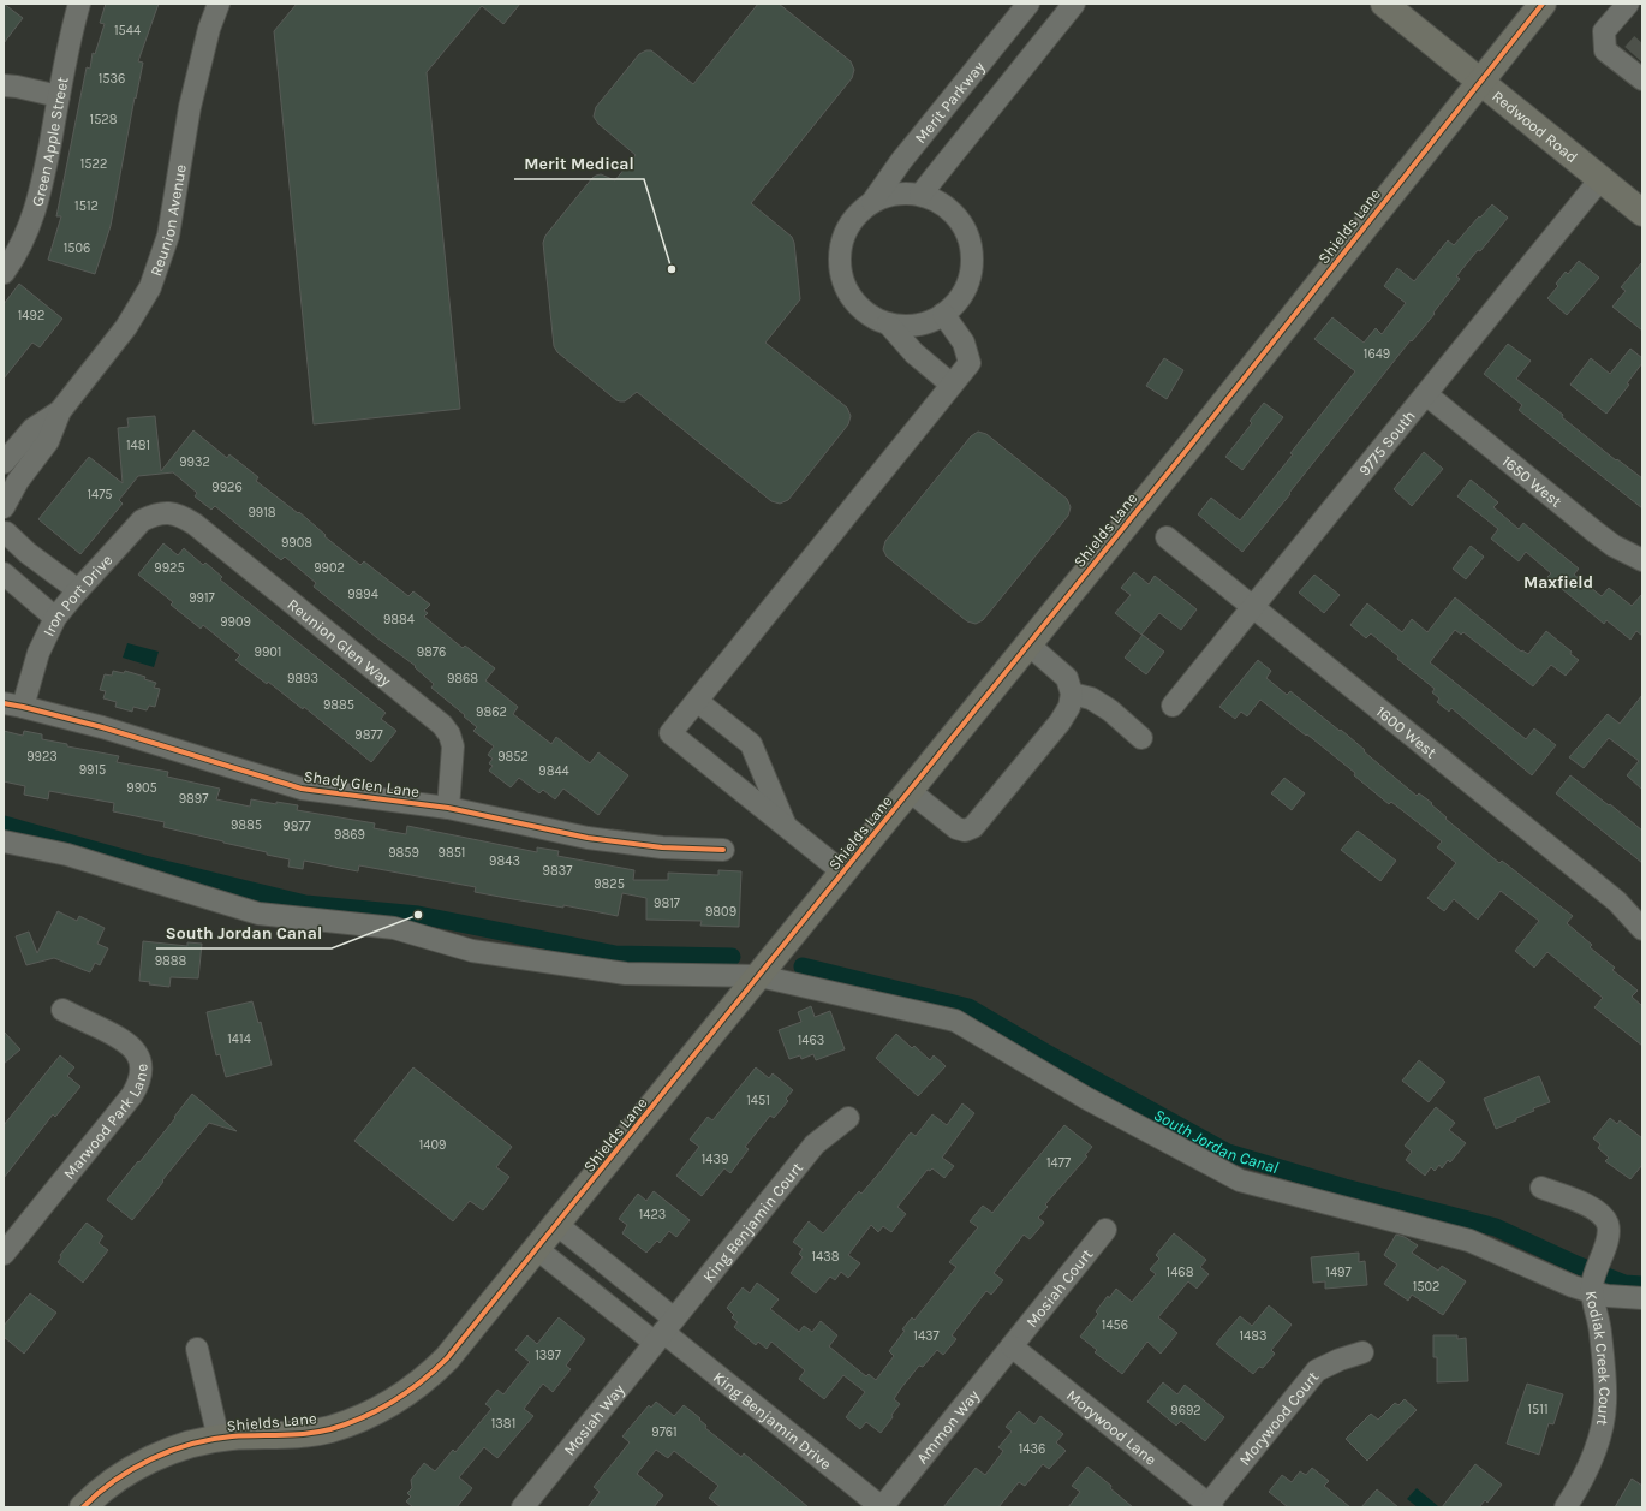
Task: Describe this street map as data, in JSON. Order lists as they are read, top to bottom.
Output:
{
  "streets": {
    "main road": ["Redwood Road", "Shields Lane"],
    "street": [
      "Merit Parkway",
      "Green Apple Street",
      "Reunion Avenue",
      "9775 South",
      "1650 West",
      "Iron Port Drive",
      "Reunion Glen Way",
      "1600 West",
      "Shady Glen Lane",
      "Marwood Park Lane",
      "King Benjamin Court",
      "Mosiah Court",
      "Kodiak Creek Court",
      "Morywood Court",
      "Mosiah Way",
      "King Benjamin Drive",
      "Ammon Way",
      "Morywood Lane"
    ]
  },
  "crossings": [
    ["Redwood Road", "Shields Lane"],
    ["Redwood Road", "9775 South"],
    ["Shields Lane", "King Benjamin Drive"],
    ["9775 South", "1650 West"],
    ["9775 South", "1600 West"],
    ["Iron Port Drive", "Reunion Glen Way"],
    ["Iron Port Drive", "Shady Glen Lane"],
    ["Reunion Glen Way", "Shady Glen Lane"],
    ["King Benjamin Court", "Mosiah Way"],
    ["King Benjamin Court", "King Benjamin Drive"],
    ["Mosiah Court", "Ammon Way"],
    ["Mosiah Court", "Morywood Lane"],
    ["Morywood Court", "Morywood Lane"],
    ["Mosiah Way", "King Benjamin Drive"],
    ["King Benjamin Drive", "Ammon Way"],
    ["Ammon Way", "Morywood Lane"]
  ],
  "districts": ["Maxfield"],
  "water": ["South Jordan Canal"],
  "places": ["Merit Medical", "South Jordan Canal"],
  "house_numbers": [
    "1544",
    "1536",
    "1528",
    "1522",
    "1512",
    "1506",
    "1492",
    "1649",
    "1481",
    "9932",
    "9926",
    "1475",
    "9918",
    "9908",
    "9925",
    "9902",
    "9894",
    "9917",
    "9884",
    "9909",
    "9901",
    "9876",
    "9893",
    "9868",
    "9885",
    "9862",
    "9877",
    "9923",
    "9852",
    "9915",
    "9844",
    "9905",
    "9897",
    "9885",
    "9877",
    "9869",
    "9859",
    "9851",
    "9843",
    "9837",
    "9825",
    "9817",
    "9809",
    "9888",
    "1414",
    "1463",
    "1451",
    "1409",
    "1439",
    "1477",
    "1423",
    "1438",
    "1468",
    "1497",
    "1502",
    "1456",
    "1437",
    "1483",
    "1397",
    "1511",
    "9692",
    "1381",
    "9761",
    "1436"
  ]
}
